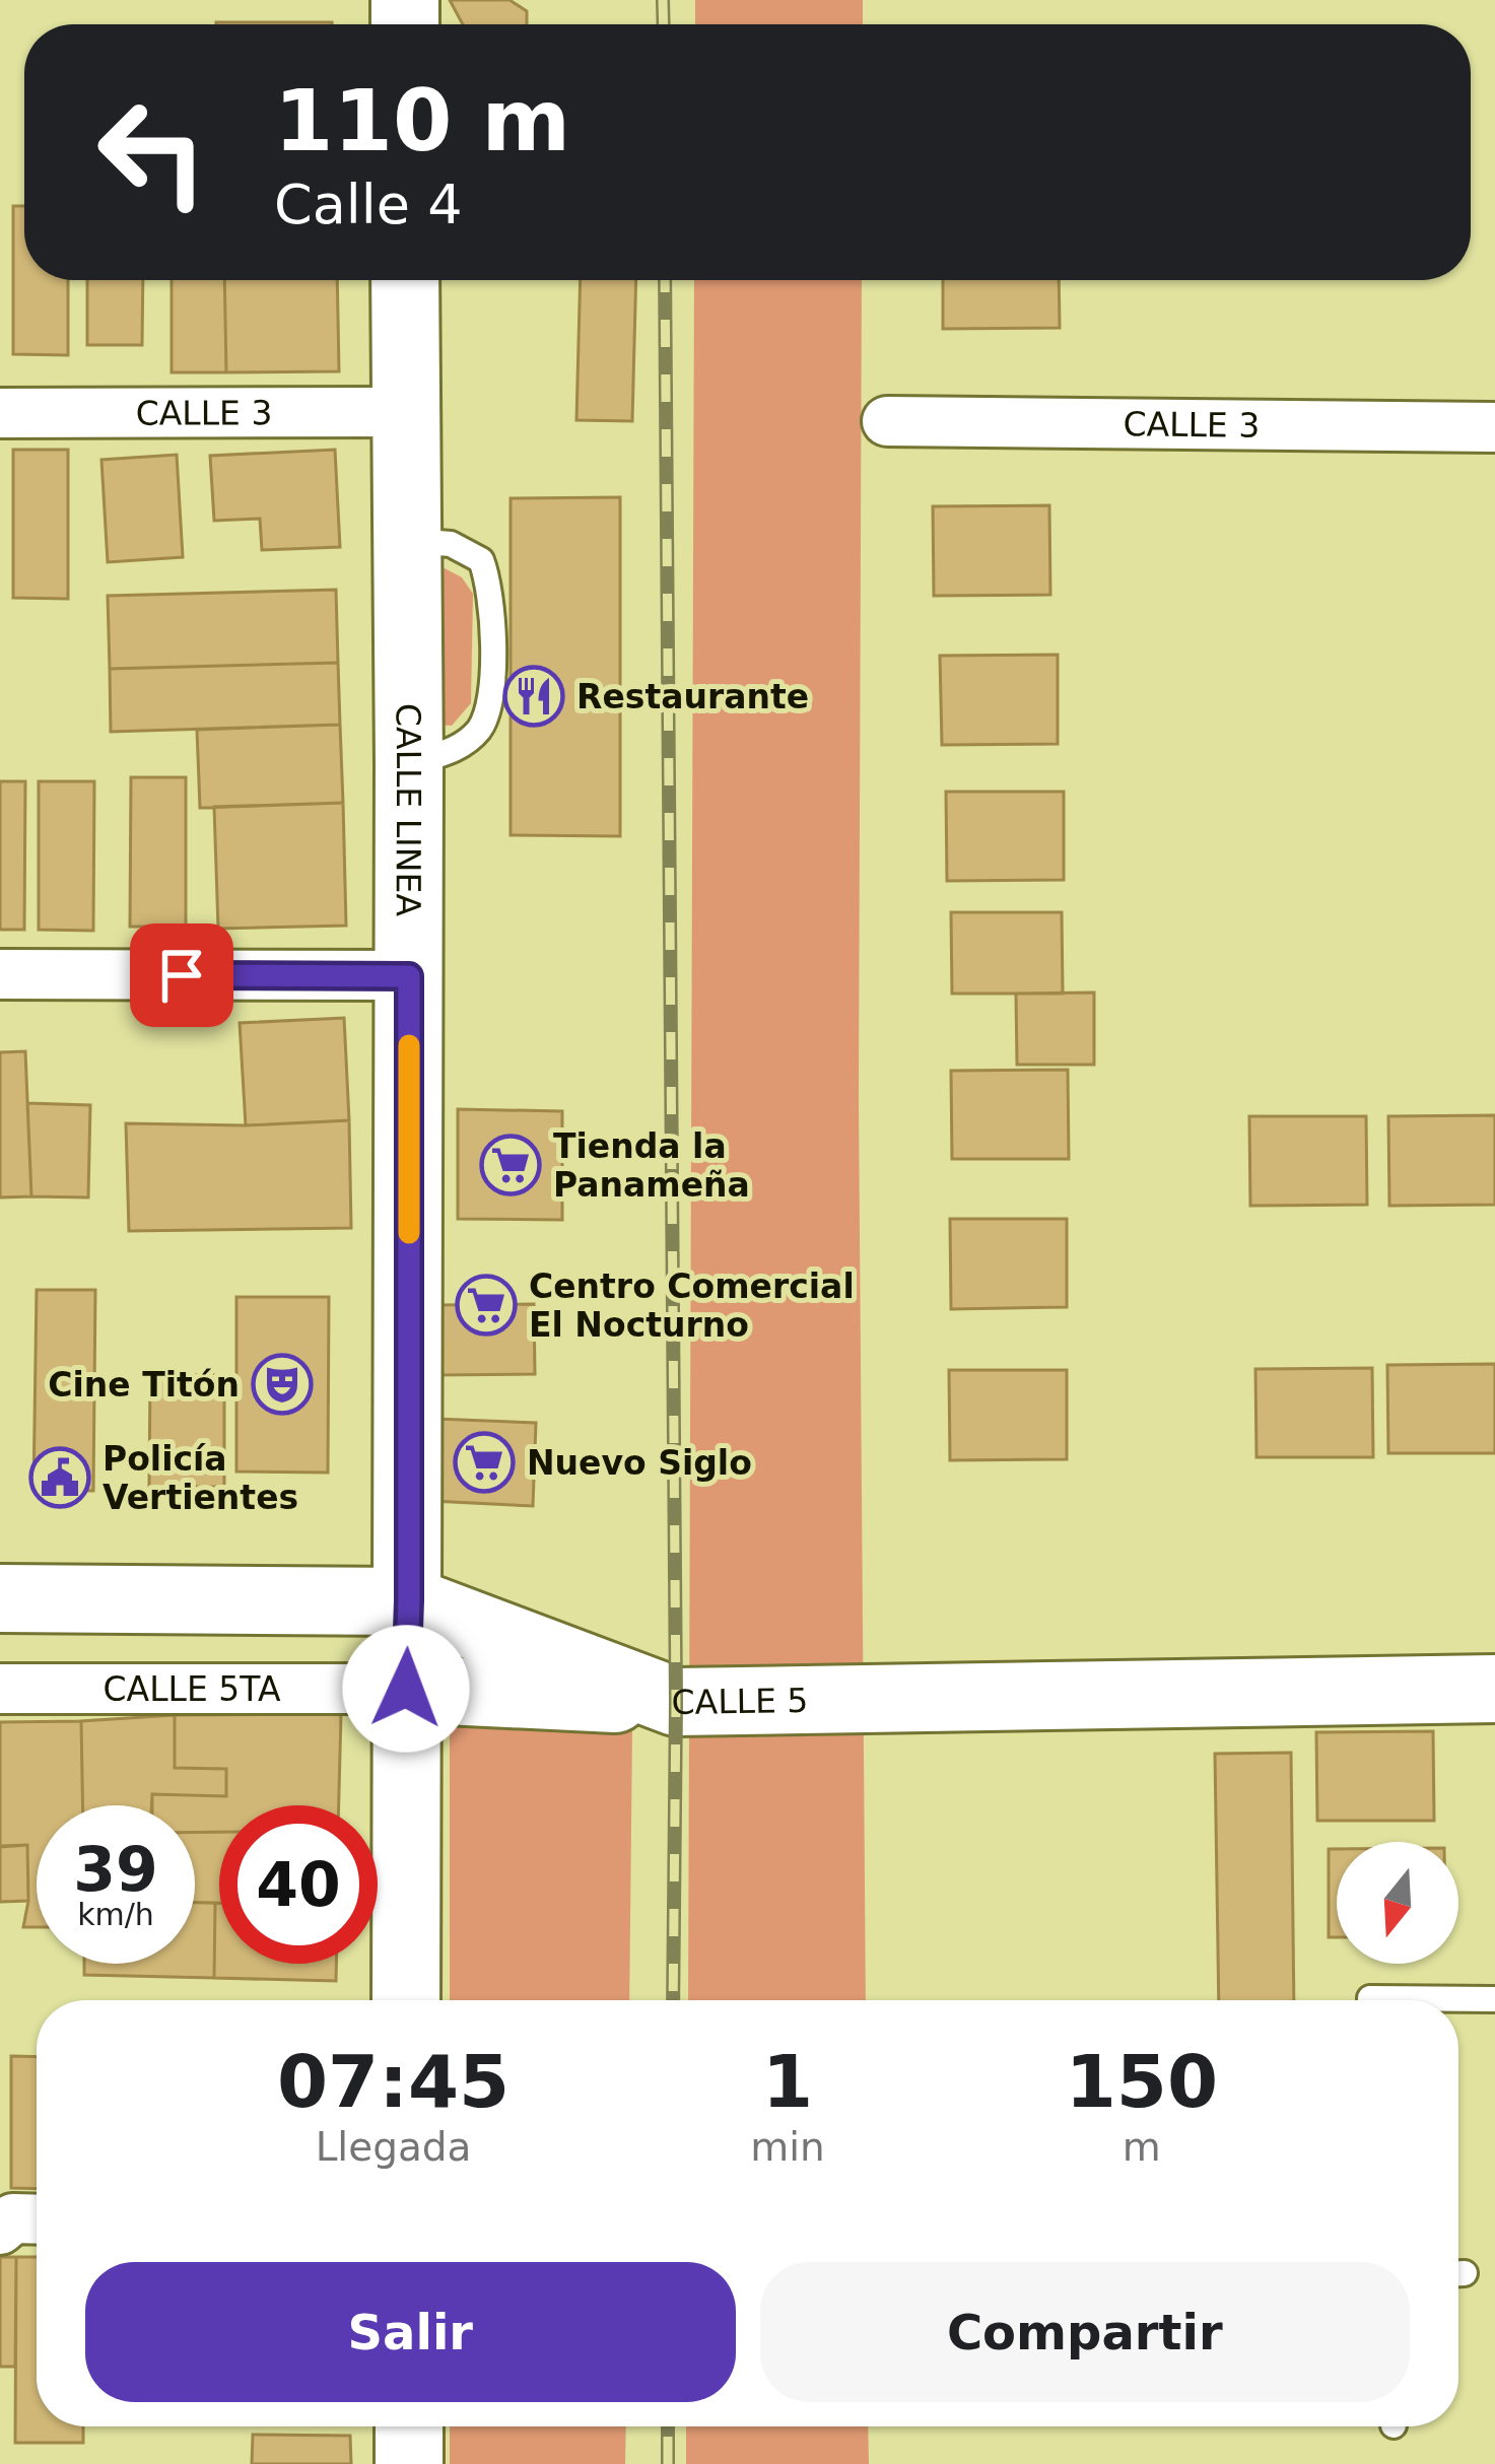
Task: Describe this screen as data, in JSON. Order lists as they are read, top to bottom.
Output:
{
  "streets": {
    "main road": ["CALLE LINEA", "CALLE 5TA", "CALLE 5"],
    "street": ["CALLE 3"]
  },
  "crossings": [
    ["CALLE 3", "CALLE LINEA"],
    ["CALLE LINEA", "CALLE 5TA"],
    ["CALLE LINEA", "CALLE 5"],
    ["CALLE 5TA", "CALLE 5"]
  ],
  "places": {
    "restaurant": ["Restaurante"],
    "supermarket": ["Tienda la Panameña", "Centro Comercial El Nocturno", "Nuevo Siglo"],
    "theatre": ["Cine Titón"],
    "public building": ["Policía Vertientes"]
  },
  "north": "bottom",
  "page": {
    "turn": ["110 m", "Calle 4"],
    "speed": "39 km/h",
    "limit": "40",
    "eta": [
      "07:45",
      "Llegada",
      "1",
      "min",
      "150",
      "m"
    ],
    "buttons": ["Salir", "Compartir"]
  }
}
